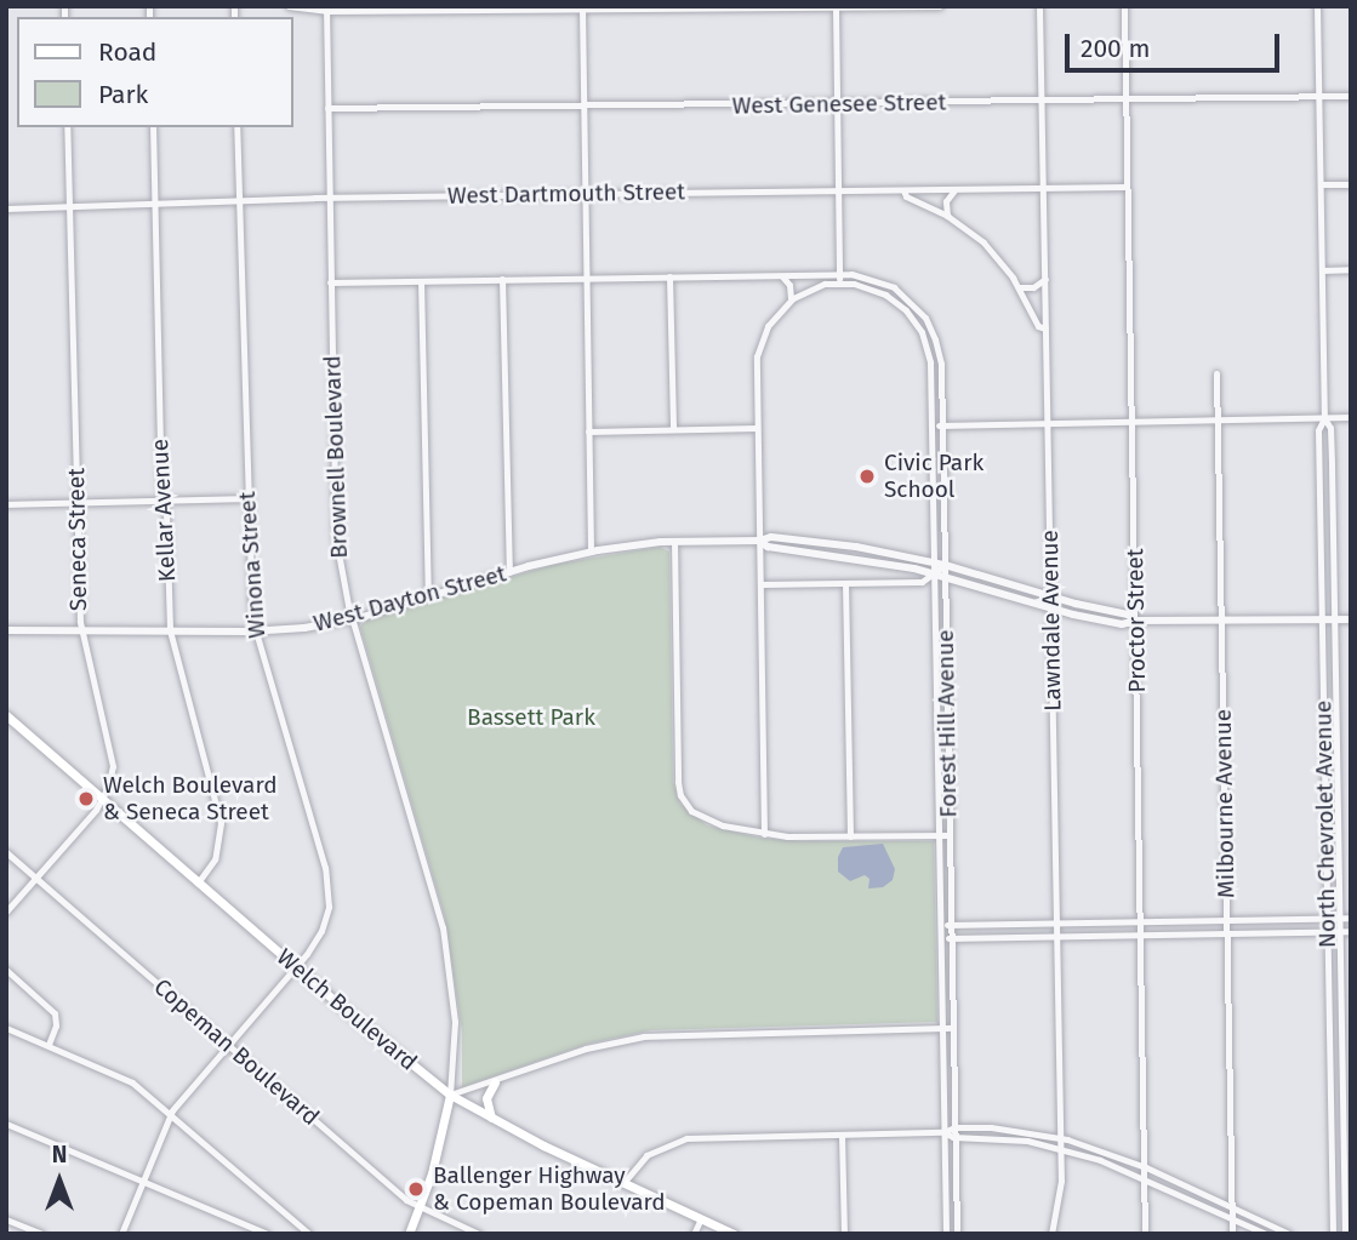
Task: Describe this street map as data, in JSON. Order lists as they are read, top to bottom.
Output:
{
  "streets": {
    "main road": ["Welch Boulevard"],
    "street": [
      "West Genesee Street",
      "West Dartmouth Street",
      "Brownell Boulevard",
      "Kellar Avenue",
      "Seneca Street",
      "Winona Street",
      "West Dayton Street",
      "Lawndale Avenue",
      "Proctor Street",
      "Forest Hill Avenue",
      "Milbourne Avenue",
      "North Chevrolet Avenue",
      "Copeman Boulevard"
    ]
  },
  "crossings": [
    ["West Genesee Street", "Brownell Boulevard"],
    ["West Genesee Street", "Lawndale Avenue"],
    ["West Genesee Street", "Proctor Street"],
    ["West Genesee Street", "North Chevrolet Avenue"],
    ["West Dartmouth Street", "Brownell Boulevard"],
    ["West Dartmouth Street", "Kellar Avenue"],
    ["West Dartmouth Street", "Seneca Street"],
    ["West Dartmouth Street", "Winona Street"],
    ["West Dartmouth Street", "Lawndale Avenue"],
    ["West Dartmouth Street", "Proctor Street"],
    ["Brownell Boulevard", "West Dayton Street"],
    ["Brownell Boulevard", "Welch Boulevard"],
    ["Kellar Avenue", "West Dayton Street"],
    ["Kellar Avenue", "Welch Boulevard"],
    ["Seneca Street", "West Dayton Street"],
    ["Seneca Street", "Welch Boulevard"],
    ["Seneca Street", "Copeman Boulevard"],
    ["Winona Street", "West Dayton Street"],
    ["Winona Street", "Welch Boulevard"],
    ["Winona Street", "Copeman Boulevard"],
    ["West Dayton Street", "Lawndale Avenue"],
    ["West Dayton Street", "Proctor Street"],
    ["West Dayton Street", "Forest Hill Avenue"],
    ["West Dayton Street", "Milbourne Avenue"],
    ["West Dayton Street", "North Chevrolet Avenue"]
  ],
  "parks": ["Bassett Park"],
  "places": ["Civic Park School", "Welch Boulevard & Seneca Street", "Ballenger Highway & Copeman Boulevard"],
  "legend": ["Road", "Park"],
  "scale_bar": "200 m",
  "north": "top"
}
